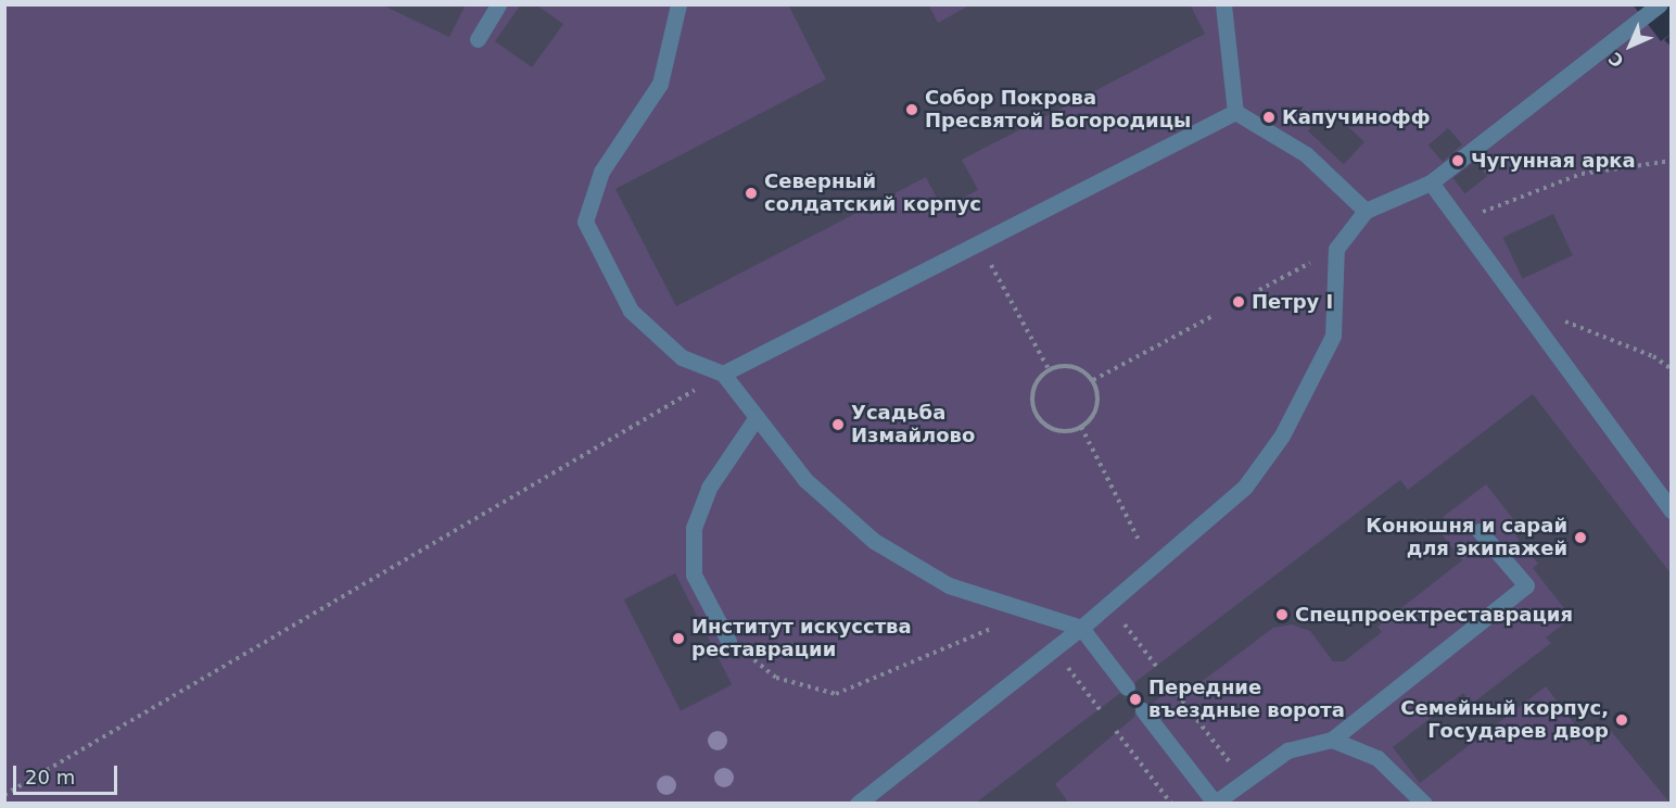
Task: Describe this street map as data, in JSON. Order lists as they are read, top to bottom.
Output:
{
  "places": [
    "Собор Покрова Пресвятой Богородицы",
    "Капучинофф",
    "Чугунная арка",
    "Северный солдатский корпус",
    "Петру I",
    "Усадьба Измайлово",
    "Конюшня и сарай для экипажей",
    "Спецпроектреставрация",
    "Институт искусства реставрации",
    "Передние въездные ворота",
    "Семейный корпус, Государев двор"
  ],
  "scale_bar": "20 m",
  "north": "bottom left"
}
